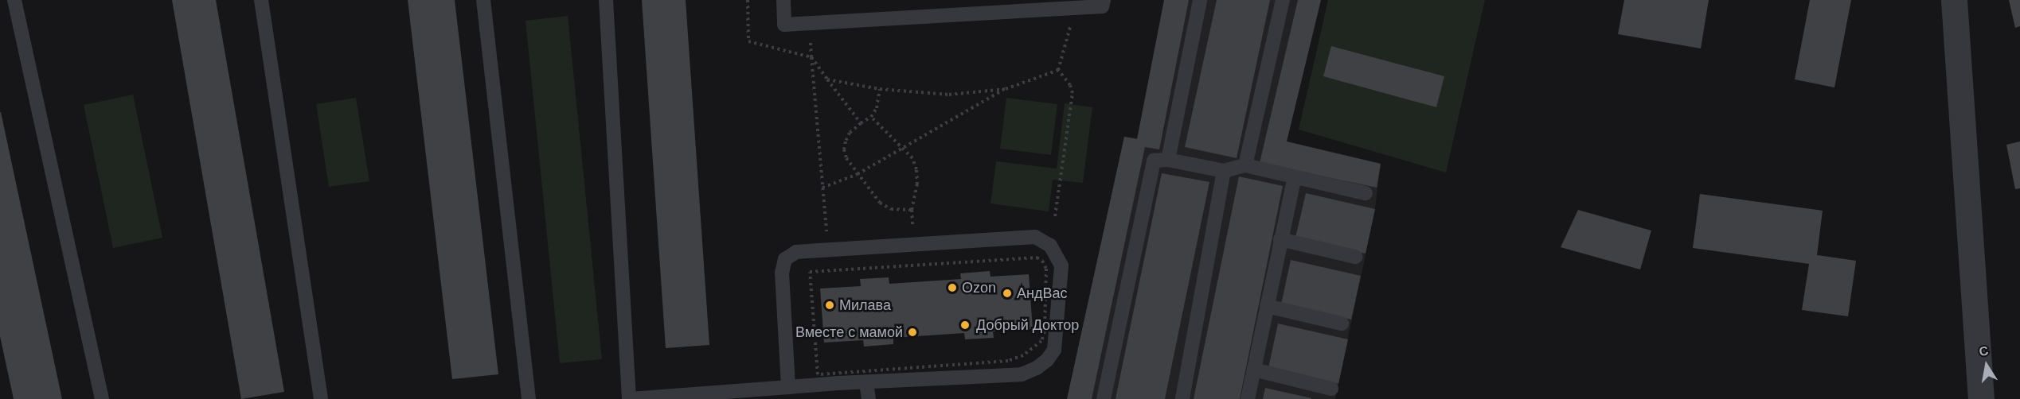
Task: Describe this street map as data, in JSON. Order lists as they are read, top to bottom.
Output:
{
  "places": [
    "Ozon",
    "АндВас",
    "Милава",
    "Добрый Доктор",
    "Вместе с мамой"
  ],
  "north": "top"
}
